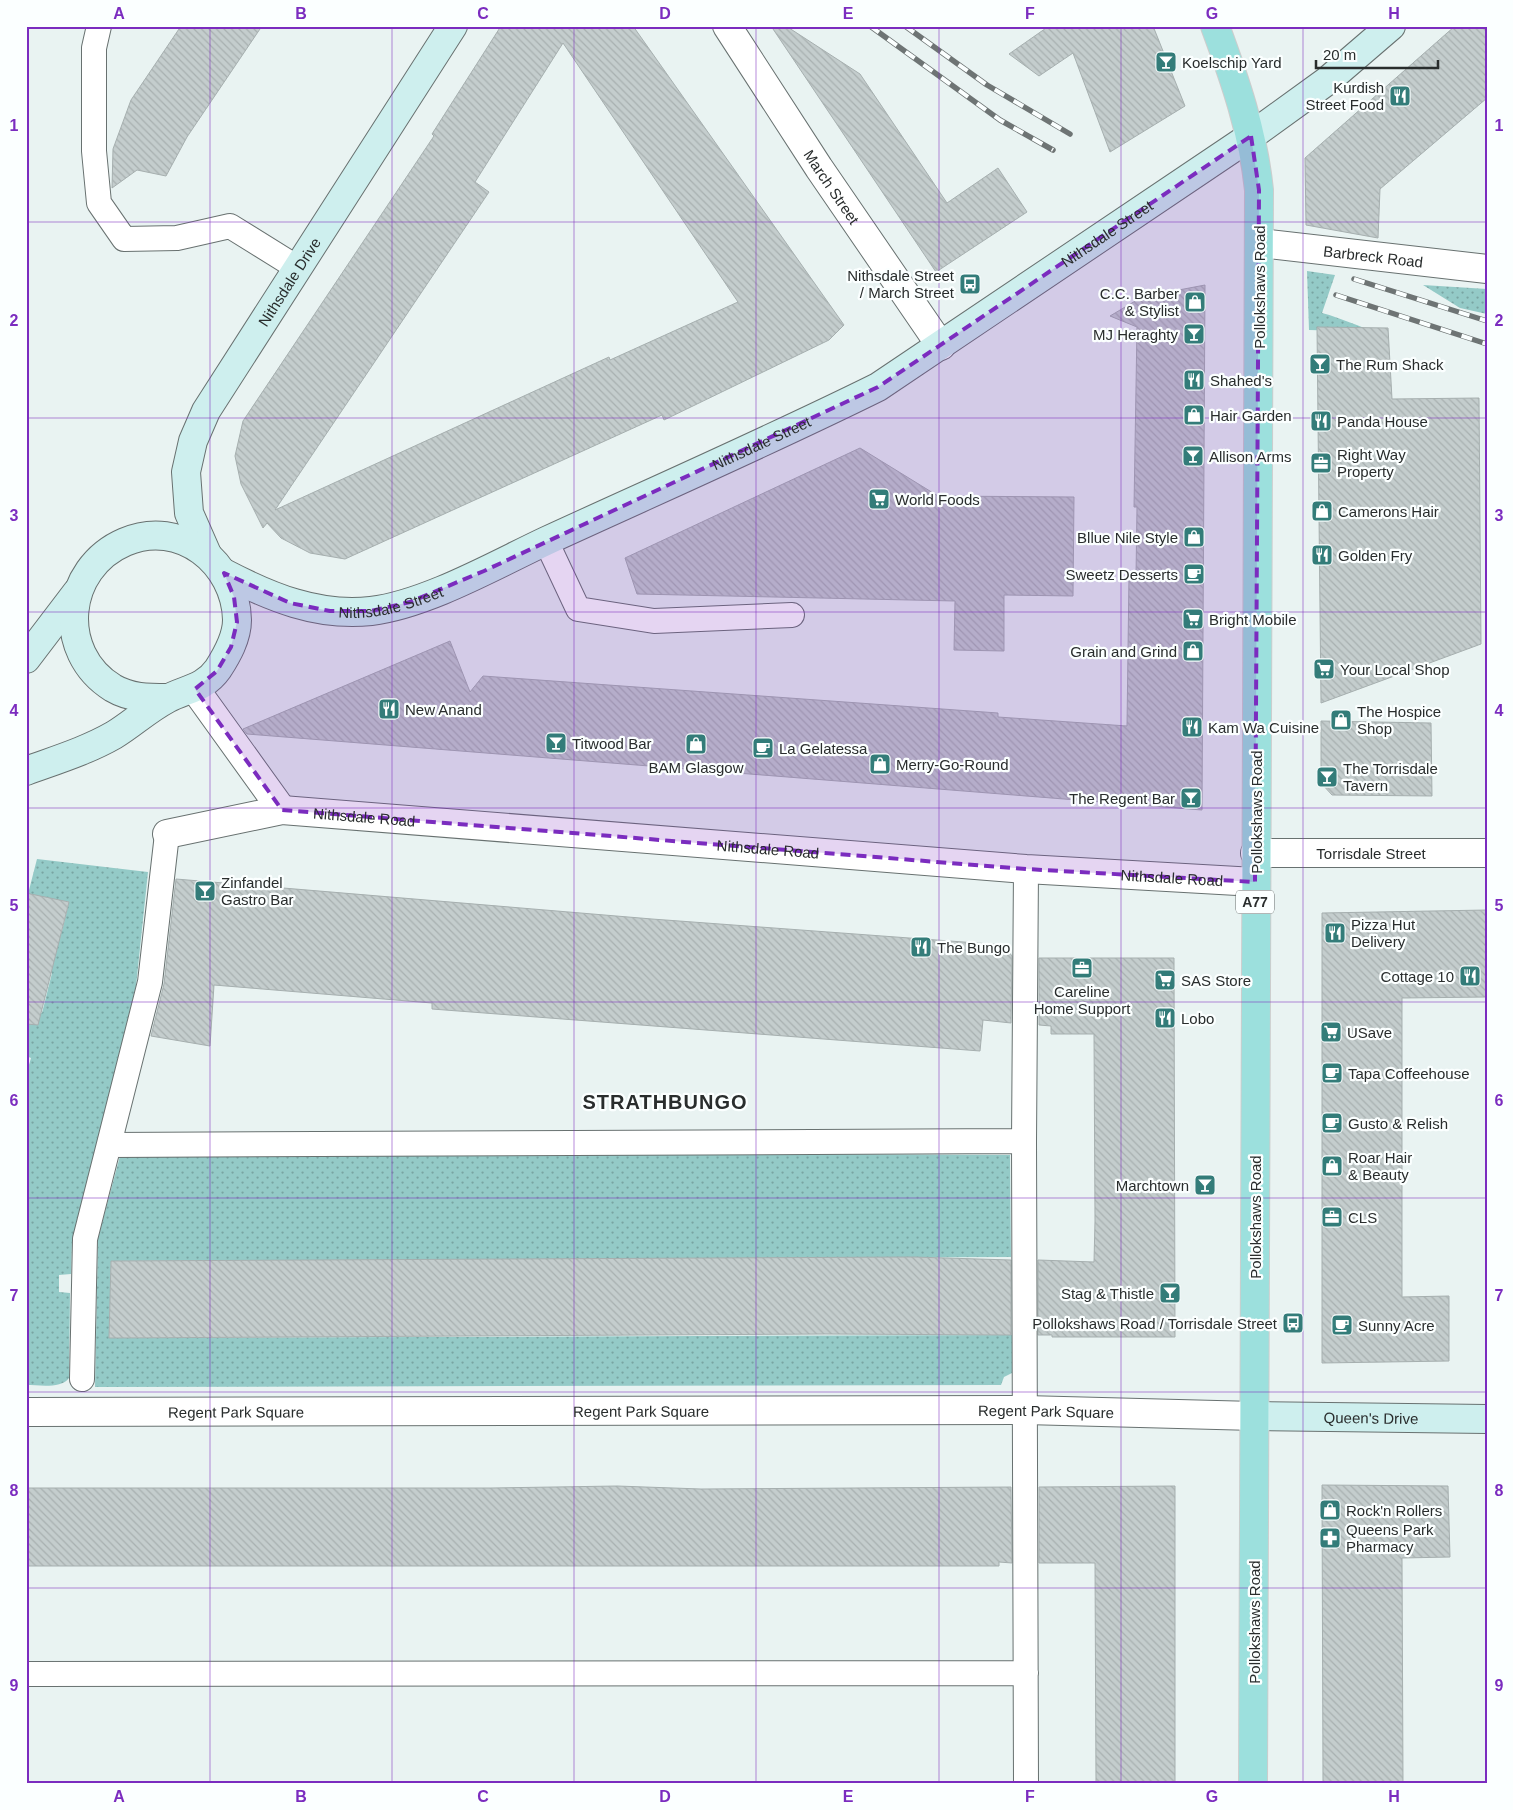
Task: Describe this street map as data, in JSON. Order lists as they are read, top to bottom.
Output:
{
  "streets": {
    "main road": ["Pollokshaws Road", "A77"],
    "street": [
      "March Street",
      "Nithsdale Street",
      "Barbreck Road",
      "Nithsdale Drive",
      "Nithsdale Road",
      "Torrisdale Street",
      "Regent Park Square",
      "Queen's Drive"
    ]
  },
  "crossings": [
    ["March Street", "Nithsdale Street"],
    ["Nithsdale Street", "Nithsdale Drive"],
    ["Nithsdale Street", "Pollokshaws Road"],
    ["Barbreck Road", "Pollokshaws Road"],
    ["Pollokshaws Road", "Nithsdale Road"],
    ["Pollokshaws Road", "Torrisdale Street"],
    ["Pollokshaws Road", "Regent Park Square"],
    ["Pollokshaws Road", "Queen's Drive"],
    ["Regent Park Square", "Queen's Drive"]
  ],
  "districts": ["STRATHBUNGO"],
  "places": {
    "bar": [
      "Koelschip Yard",
      "MJ Heraghty",
      "The Rum Shack",
      "Allison Arms",
      "Titwood Bar",
      "The Torrisdale Tavern",
      "The Regent Bar",
      "Zinfandel Gastro Bar",
      "Marchtown",
      "Stag & Thistle"
    ],
    "restaurant": [
      "Kurdish Street Food",
      "Shahed's",
      "Panda House",
      "Golden Fry",
      "New Anand",
      "Kam Wa Cuisine",
      "Pizza Hut Delivery",
      "The Bungo",
      "Cottage 10",
      "Lobo"
    ],
    "bus stop": ["Nithsdale Street / March Street", "Pollokshaws Road / Torrisdale Street"],
    "shop": [
      "C.C. Barber & Stylist",
      "Hair Garden",
      "Camerons Hair",
      "Bllue Nile Style",
      "Grain and Grind",
      "The Hospice Shop",
      "BAM Glasgow",
      "Merry-Go-Round",
      "Roar Hair & Beauty",
      "Rock'n Rollers"
    ],
    "office": ["Right Way Property", "Careline Home Support", "CLS"],
    "supermarket": [
      "World Foods",
      "Bright Mobile",
      "Your Local Shop",
      "SAS Store",
      "USave"
    ],
    "cafe": [
      "Sweetz Desserts",
      "La Gelatessa",
      "Tapa Coffeehouse",
      "Gusto & Relish",
      "Sunny Acre"
    ],
    "pharmacy": ["Queens Park Pharmacy"]
  },
  "scale_bar": "20 m",
  "grid": {
    "columns": [
      "A",
      "B",
      "C",
      "D",
      "E",
      "F",
      "G",
      "H"
    ],
    "rows": [
      "1",
      "2",
      "3",
      "4",
      "5",
      "6",
      "7",
      "8",
      "9"
    ]
  }
}
